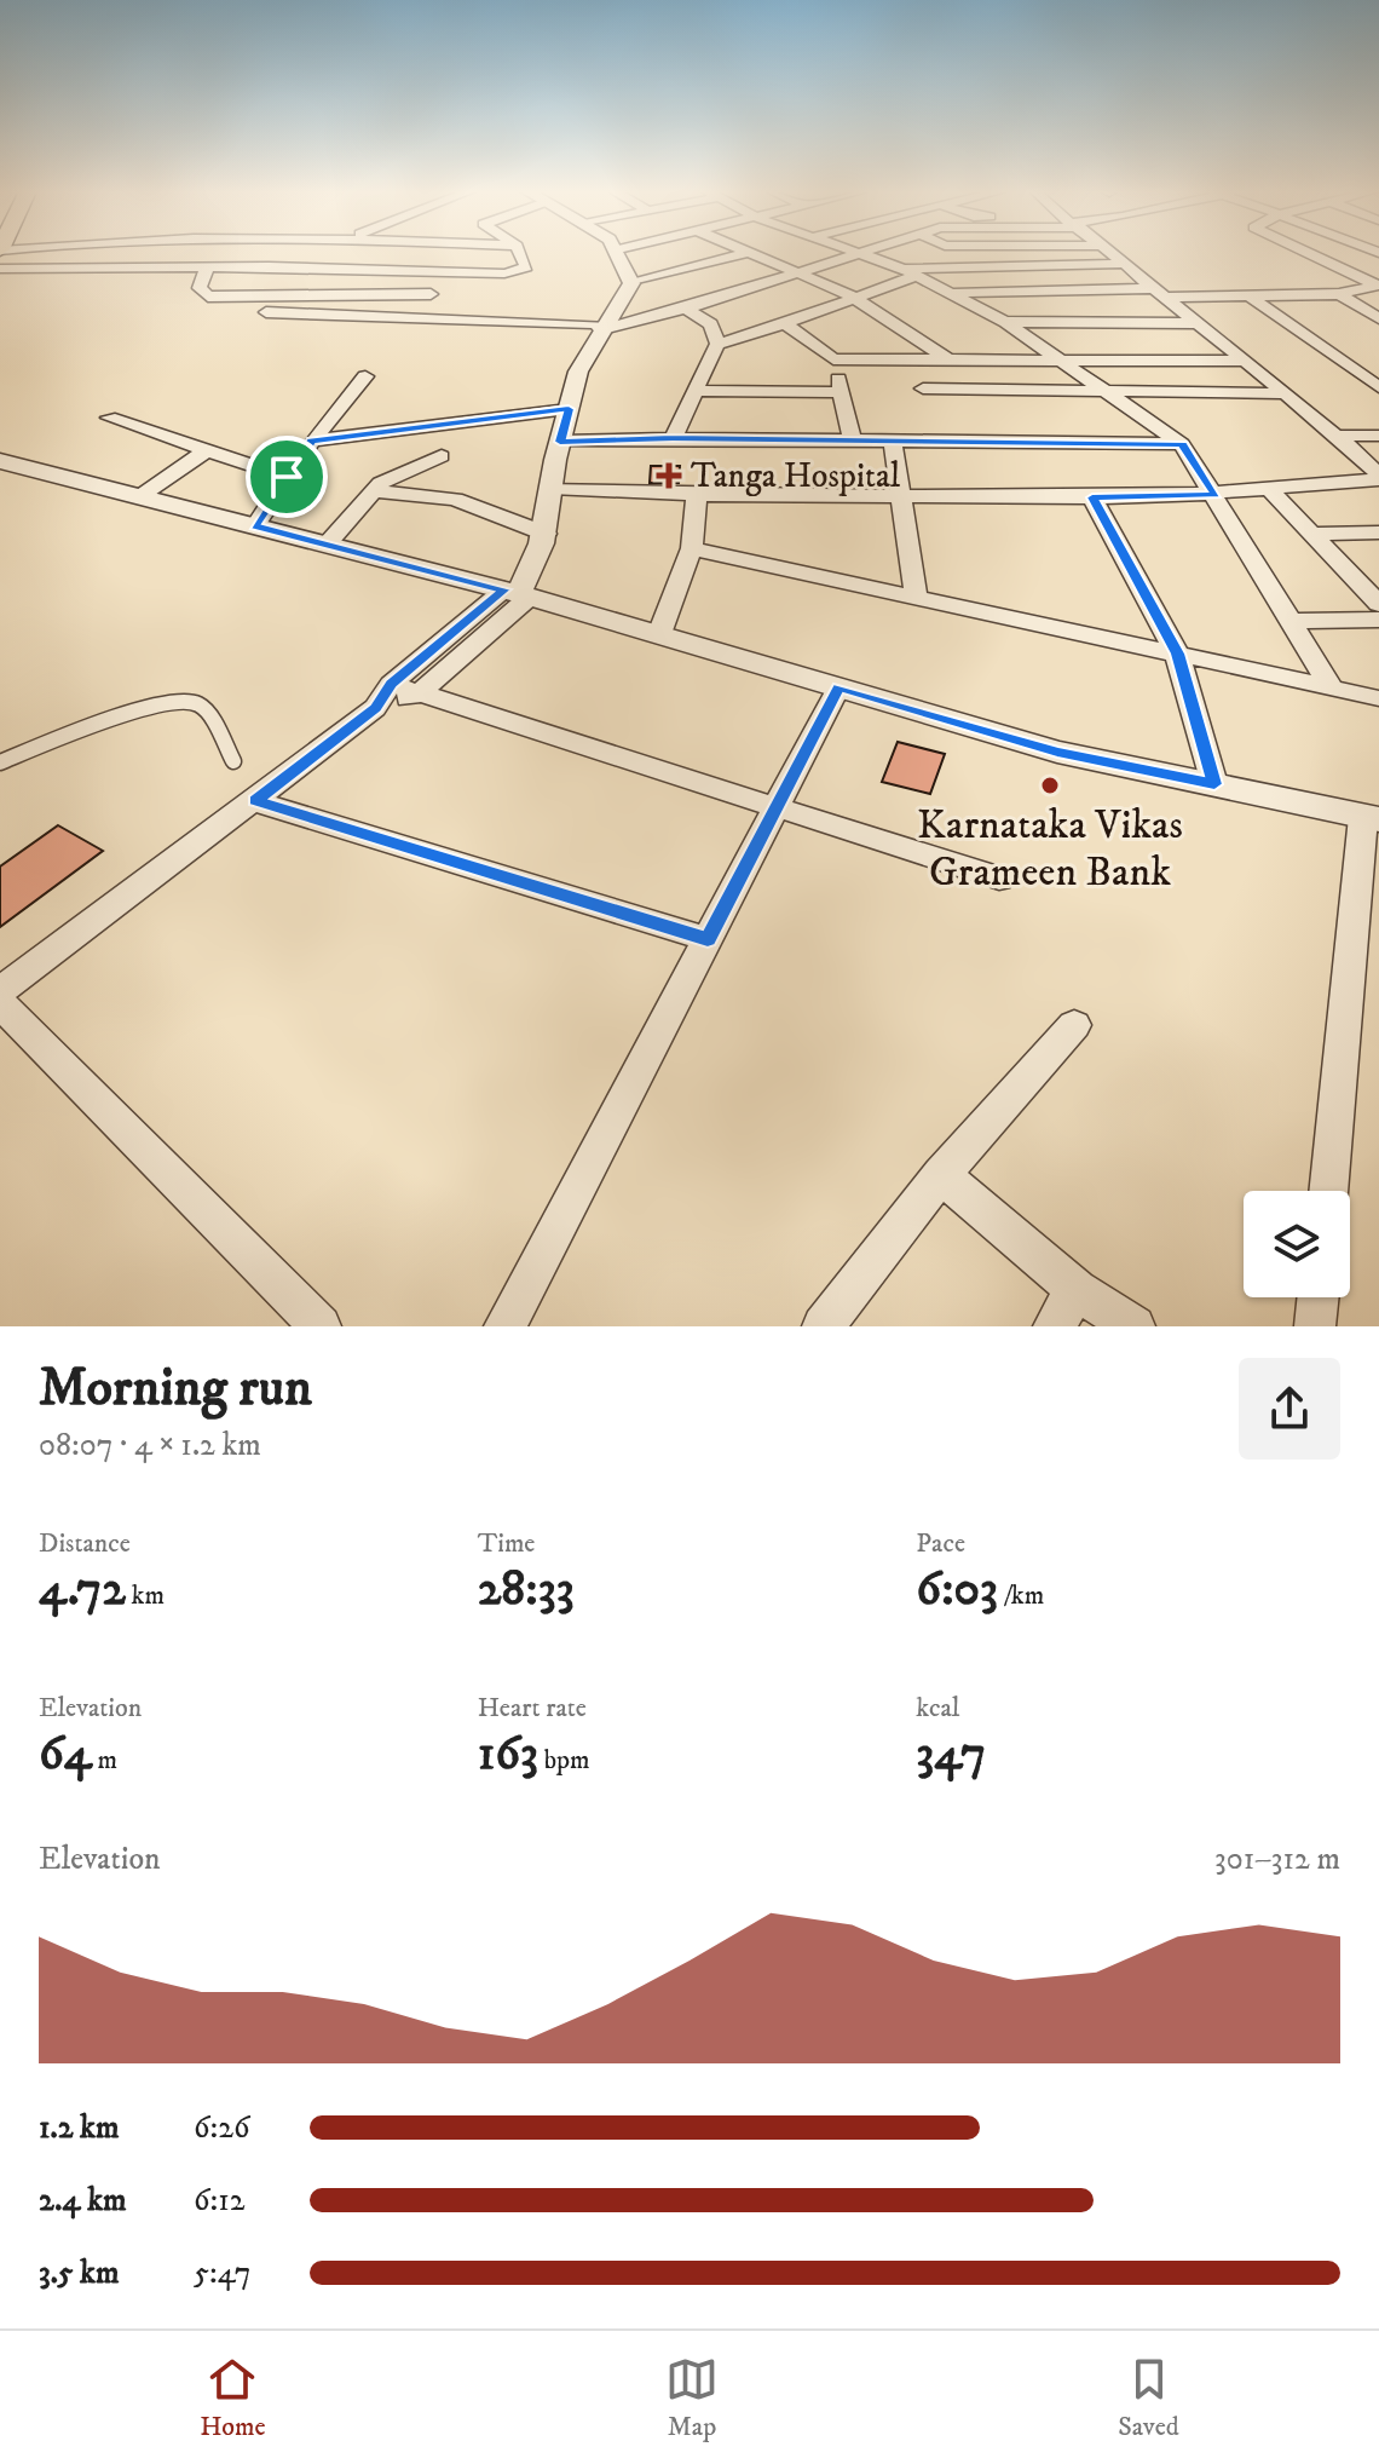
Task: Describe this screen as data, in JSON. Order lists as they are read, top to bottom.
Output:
{
  "places": {
    "health": ["Tanga Hospital"],
    "other": ["Karnataka Vikas Grameen Bank"]
  },
  "page": {
    "heading": ["Morning run", "08:07 · 4 × 1.2 km"],
    "stats": [
      ["Distance", "4.72 km"],
      ["Time", "28:33"],
      ["Pace", "6:03 /km"],
      ["Elevation", "64 m"],
      ["Heart rate", "163 bpm"],
      ["kcal", "347"]
    ],
    "chart": ["Elevation", "301–312 m"],
    "list": [
      {
        "name": "1.2 km",
        "note": "6:26"
      },
      {
        "name": "2.4 km",
        "note": "6:12"
      },
      {
        "name": "3.5 km",
        "note": "5:47"
      }
    ],
    "tabs": ["Home", "Map", "Saved"]
  }
}
